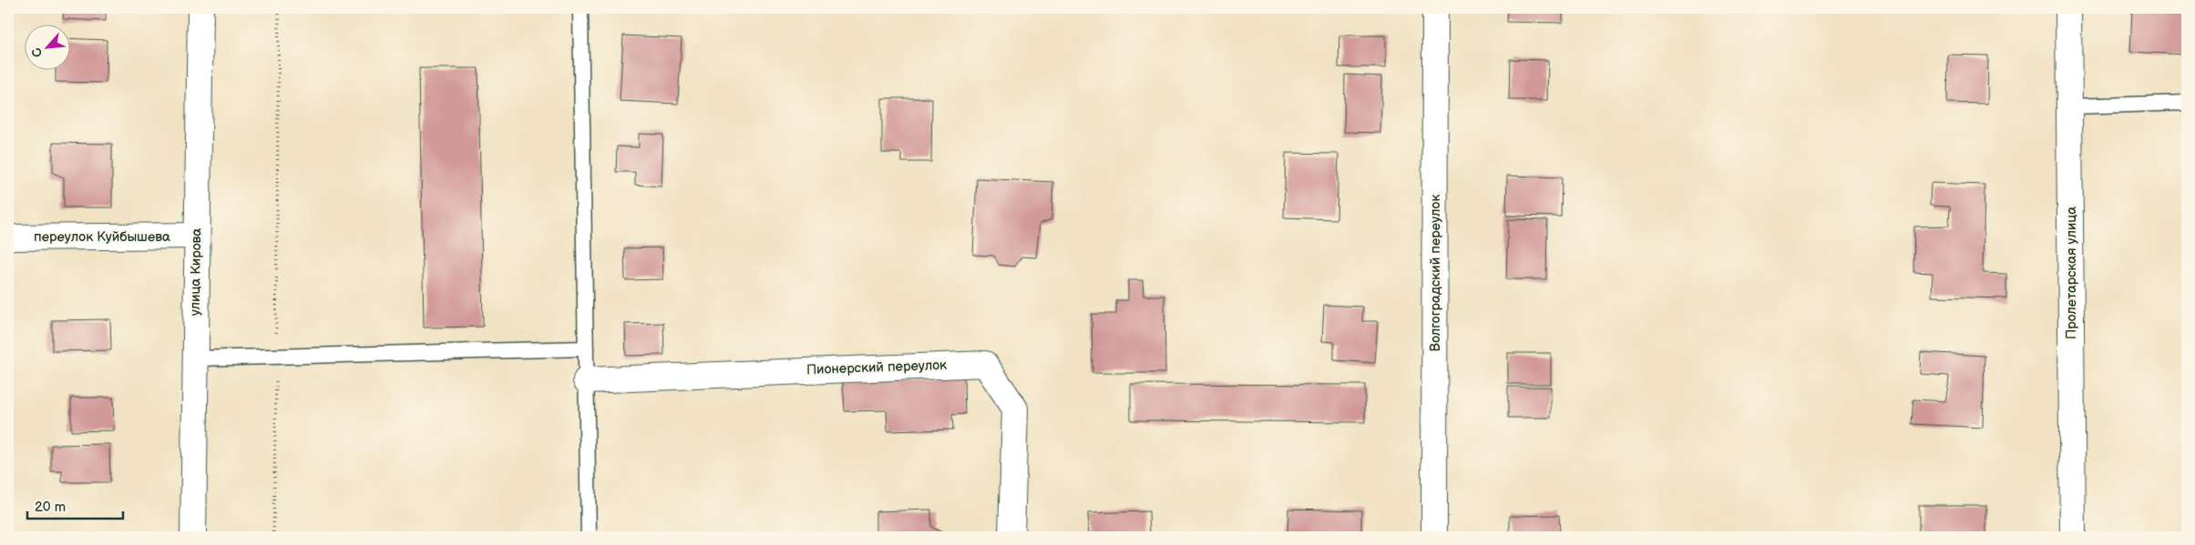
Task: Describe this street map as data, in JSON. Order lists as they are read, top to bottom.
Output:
{
  "streets": {
    "street": [
      "переулок Куйбышева",
      "улица Кирова",
      "Волгоградский переулок",
      "Пролетарская улица",
      "Пионерский переулок"
    ]
  },
  "crossings": [
    ["переулок Куйбышева", "улица Кирова"]
  ],
  "scale_bar": "20 m",
  "north": "bottom left"
}
